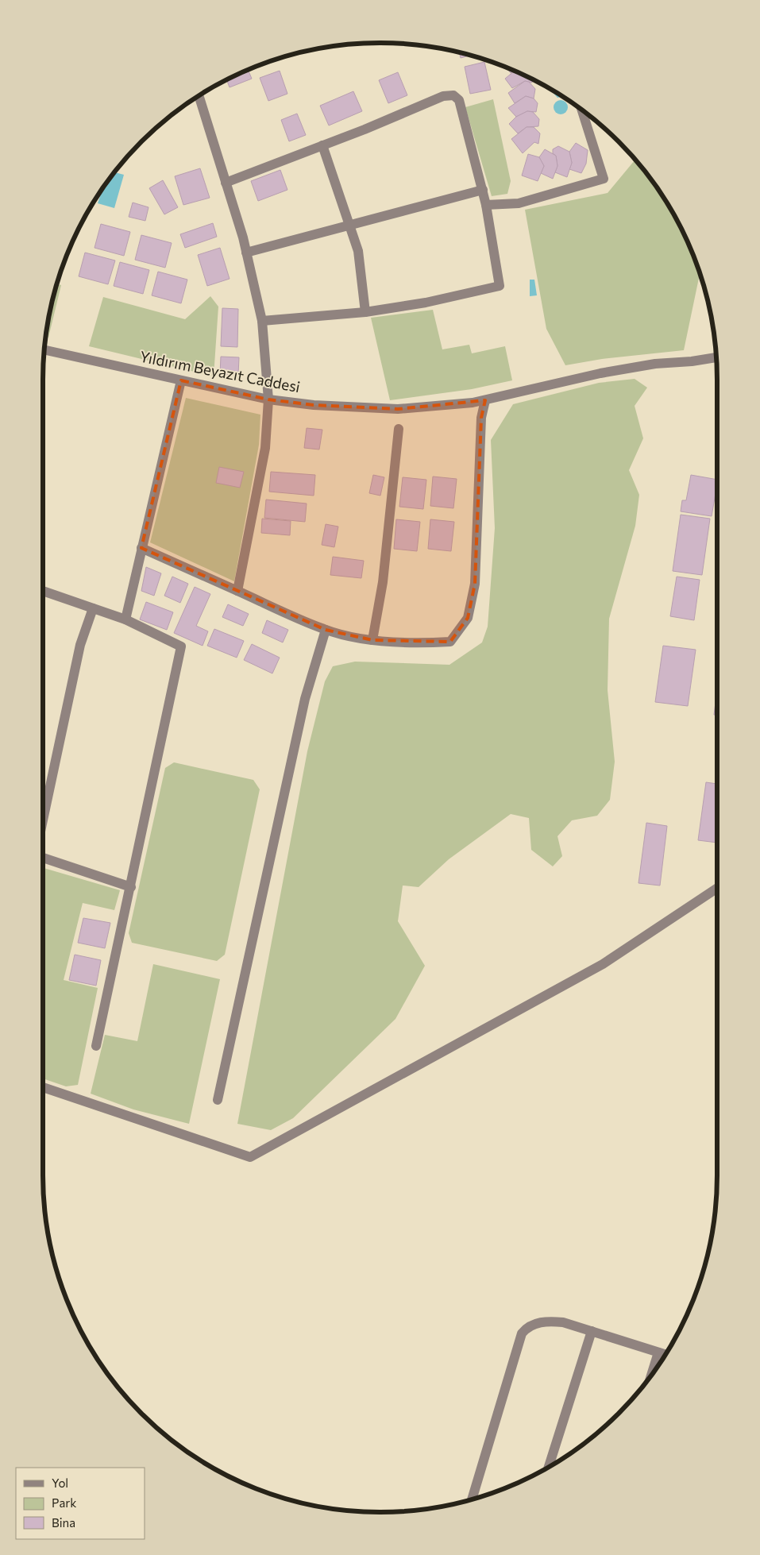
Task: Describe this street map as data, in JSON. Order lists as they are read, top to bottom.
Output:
{
  "streets": {
    "street": ["Yıldırım Beyazıt Caddesi"]
  },
  "legend": ["Yol", "Park", "Bina"]
}
